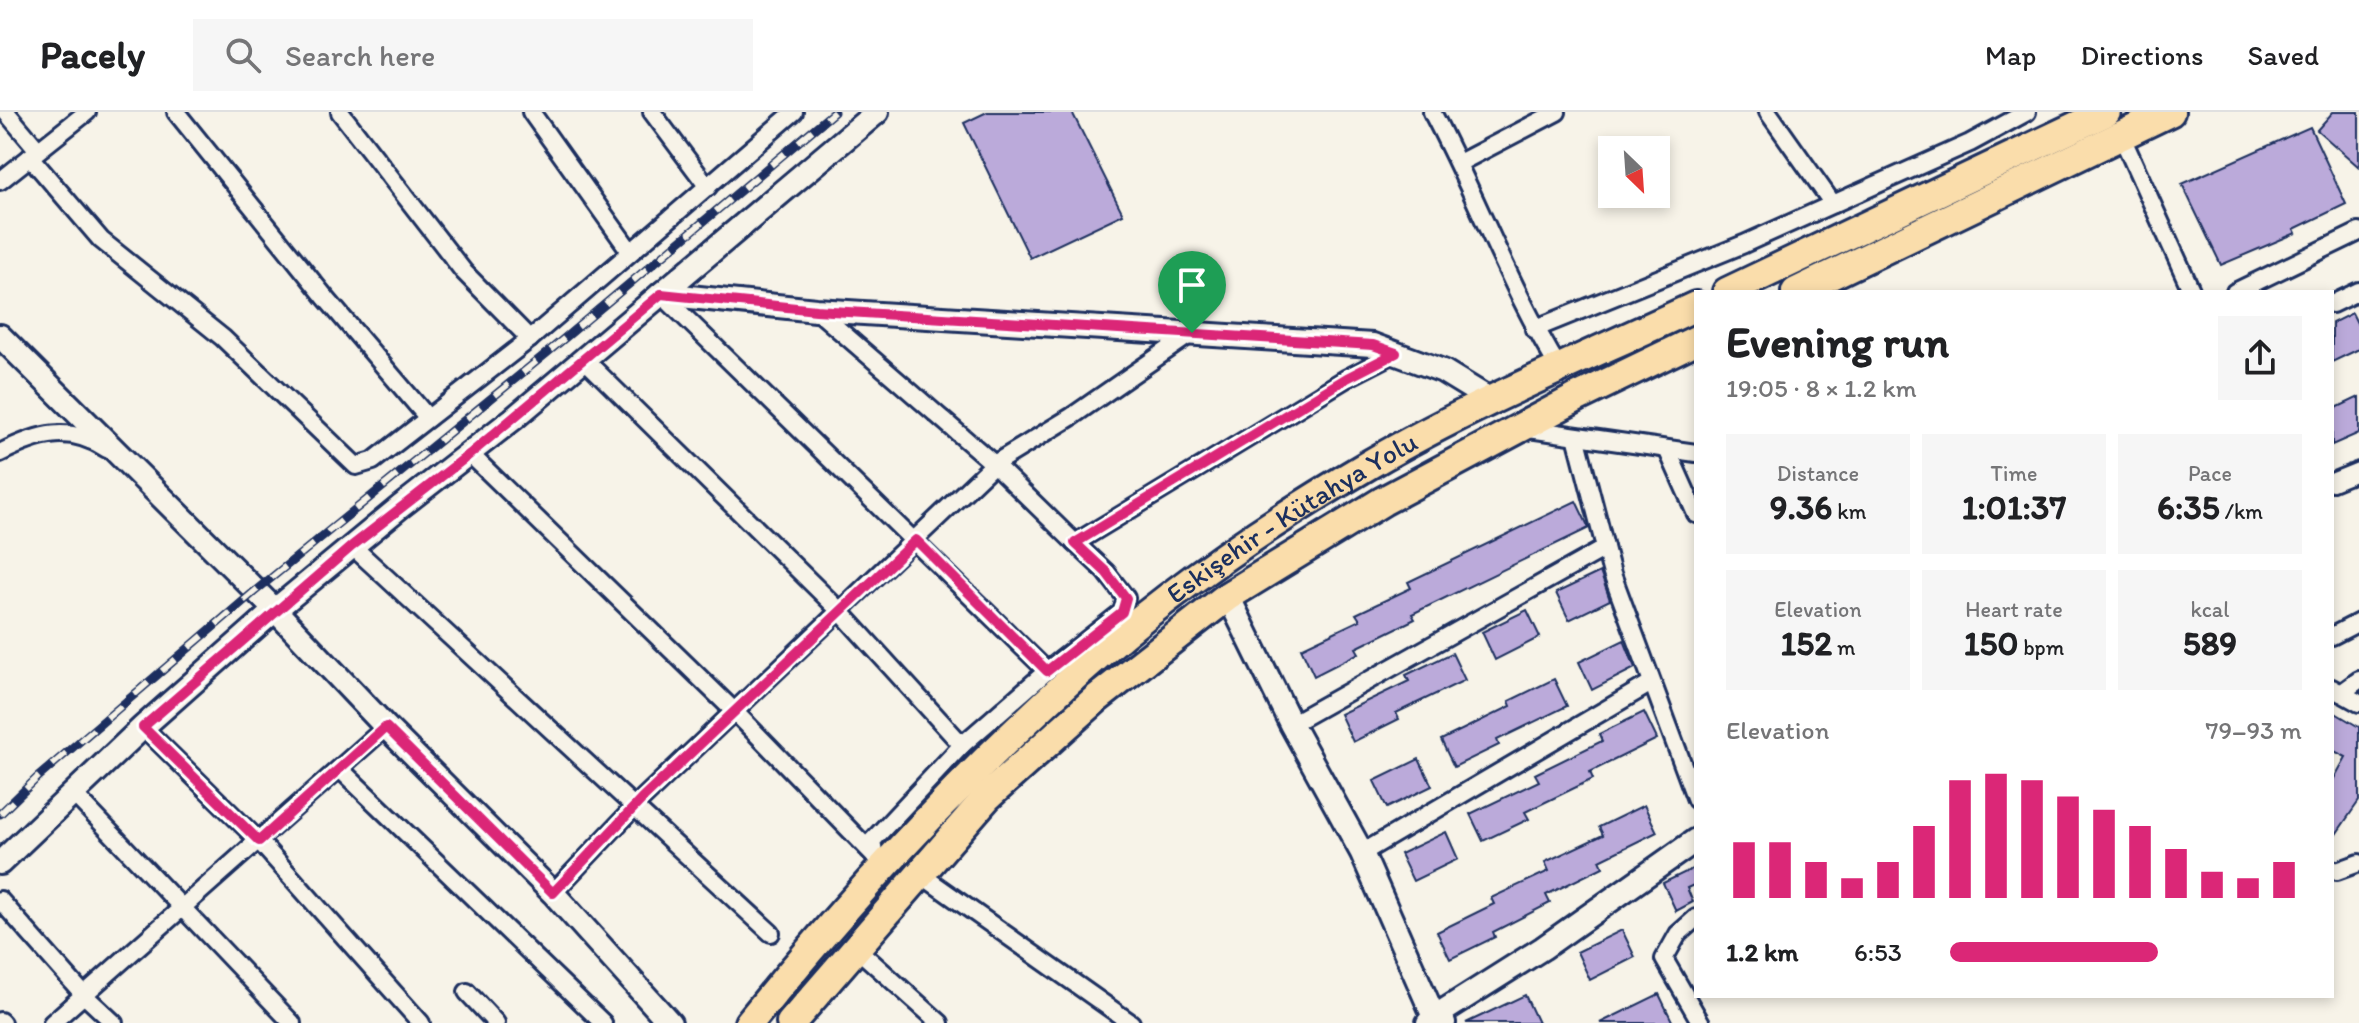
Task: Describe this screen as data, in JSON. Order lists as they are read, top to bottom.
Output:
{
  "streets": {
    "highway": ["Eskişehir - Kütahya Yolu"]
  },
  "north": "bottom right",
  "page": {
    "header": "Pacely",
    "search": "Search here",
    "nav": ["Map", "Directions", "Saved"],
    "heading": ["Evening run", "19:05 · 8 × 1.2 km"],
    "stats": [
      ["Distance", "9.36 km"],
      ["Time", "1:01:37"],
      ["Pace", "6:35 /km"],
      ["Elevation", "152 m"],
      ["Heart rate", "150 bpm"],
      ["kcal", "589"]
    ],
    "chart": ["Elevation", "79–93 m"],
    "list": [
      {
        "name": "1.2 km",
        "note": "6:53"
      }
    ]
  }
}
